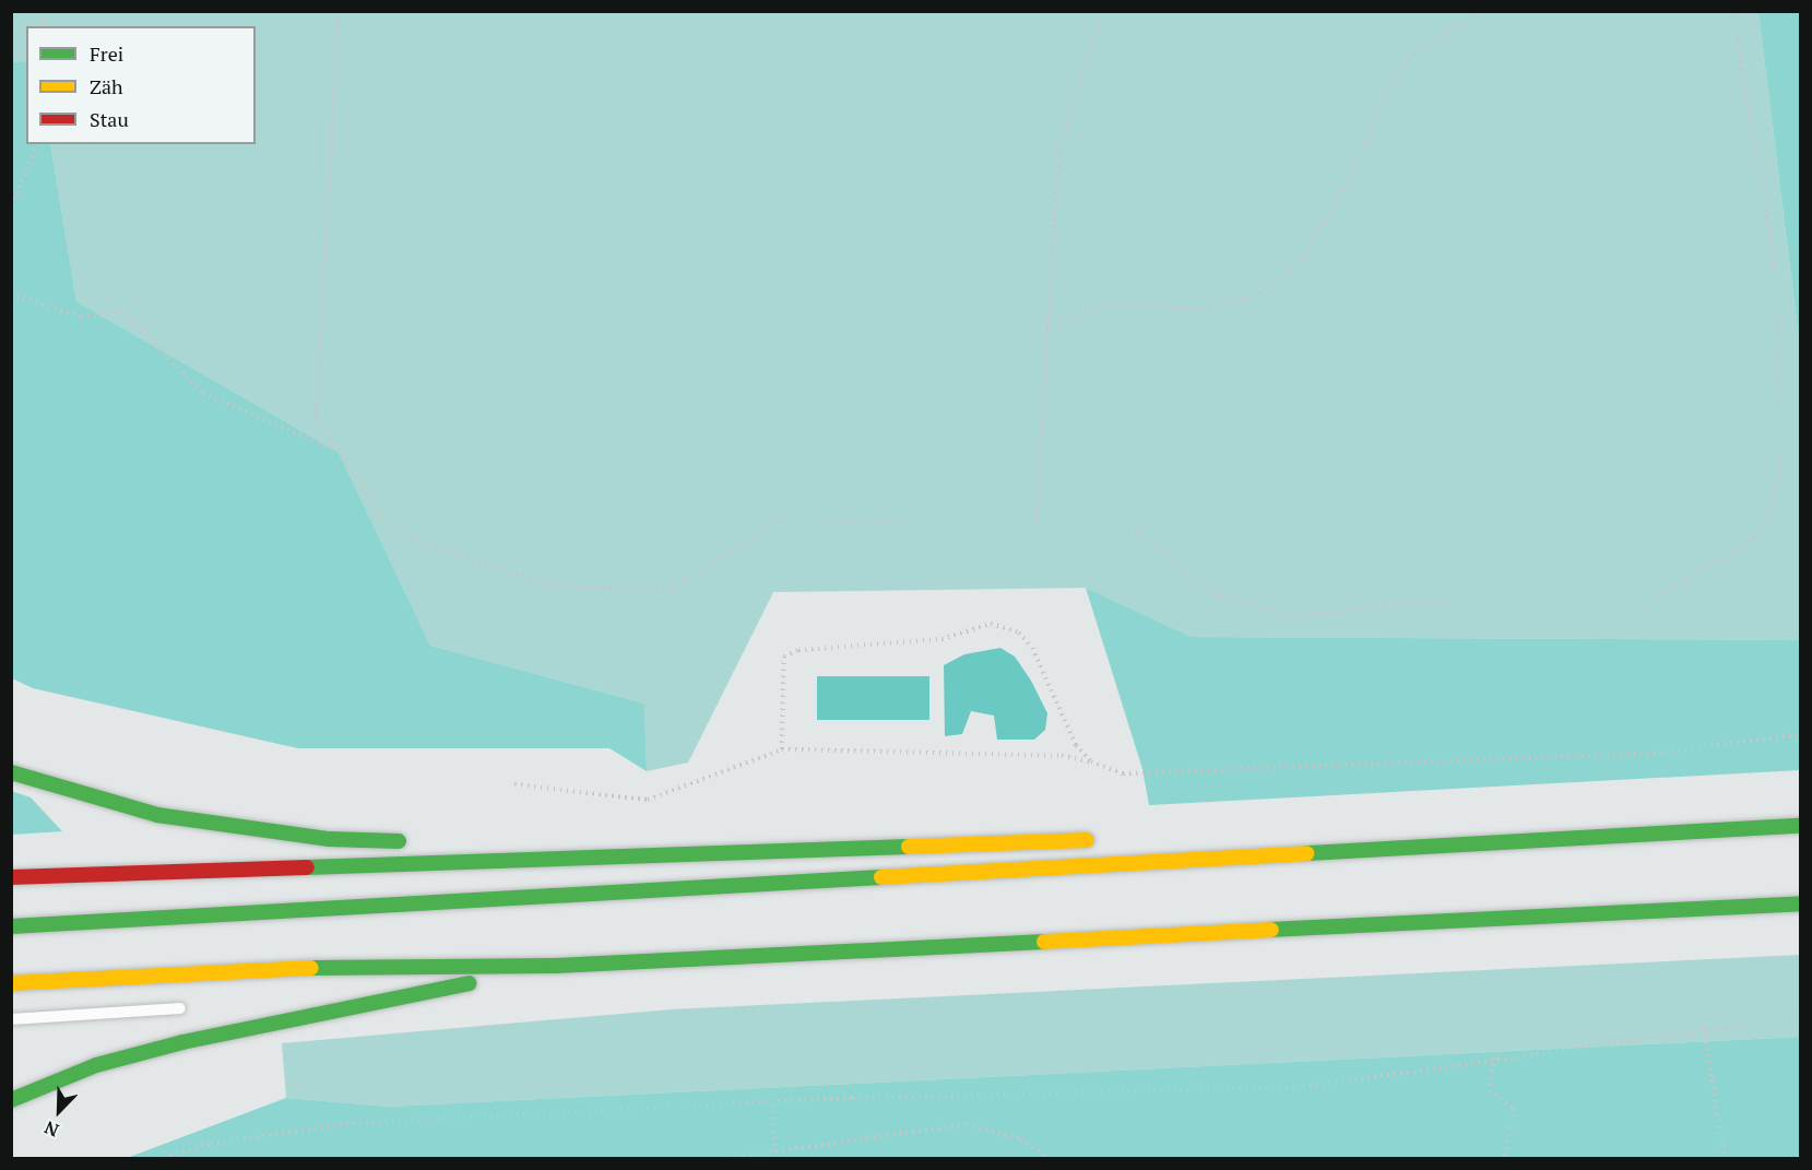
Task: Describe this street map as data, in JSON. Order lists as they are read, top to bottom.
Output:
{
  "legend": ["Frei", "Zäh", "Stau"],
  "north": "bottom left"
}
